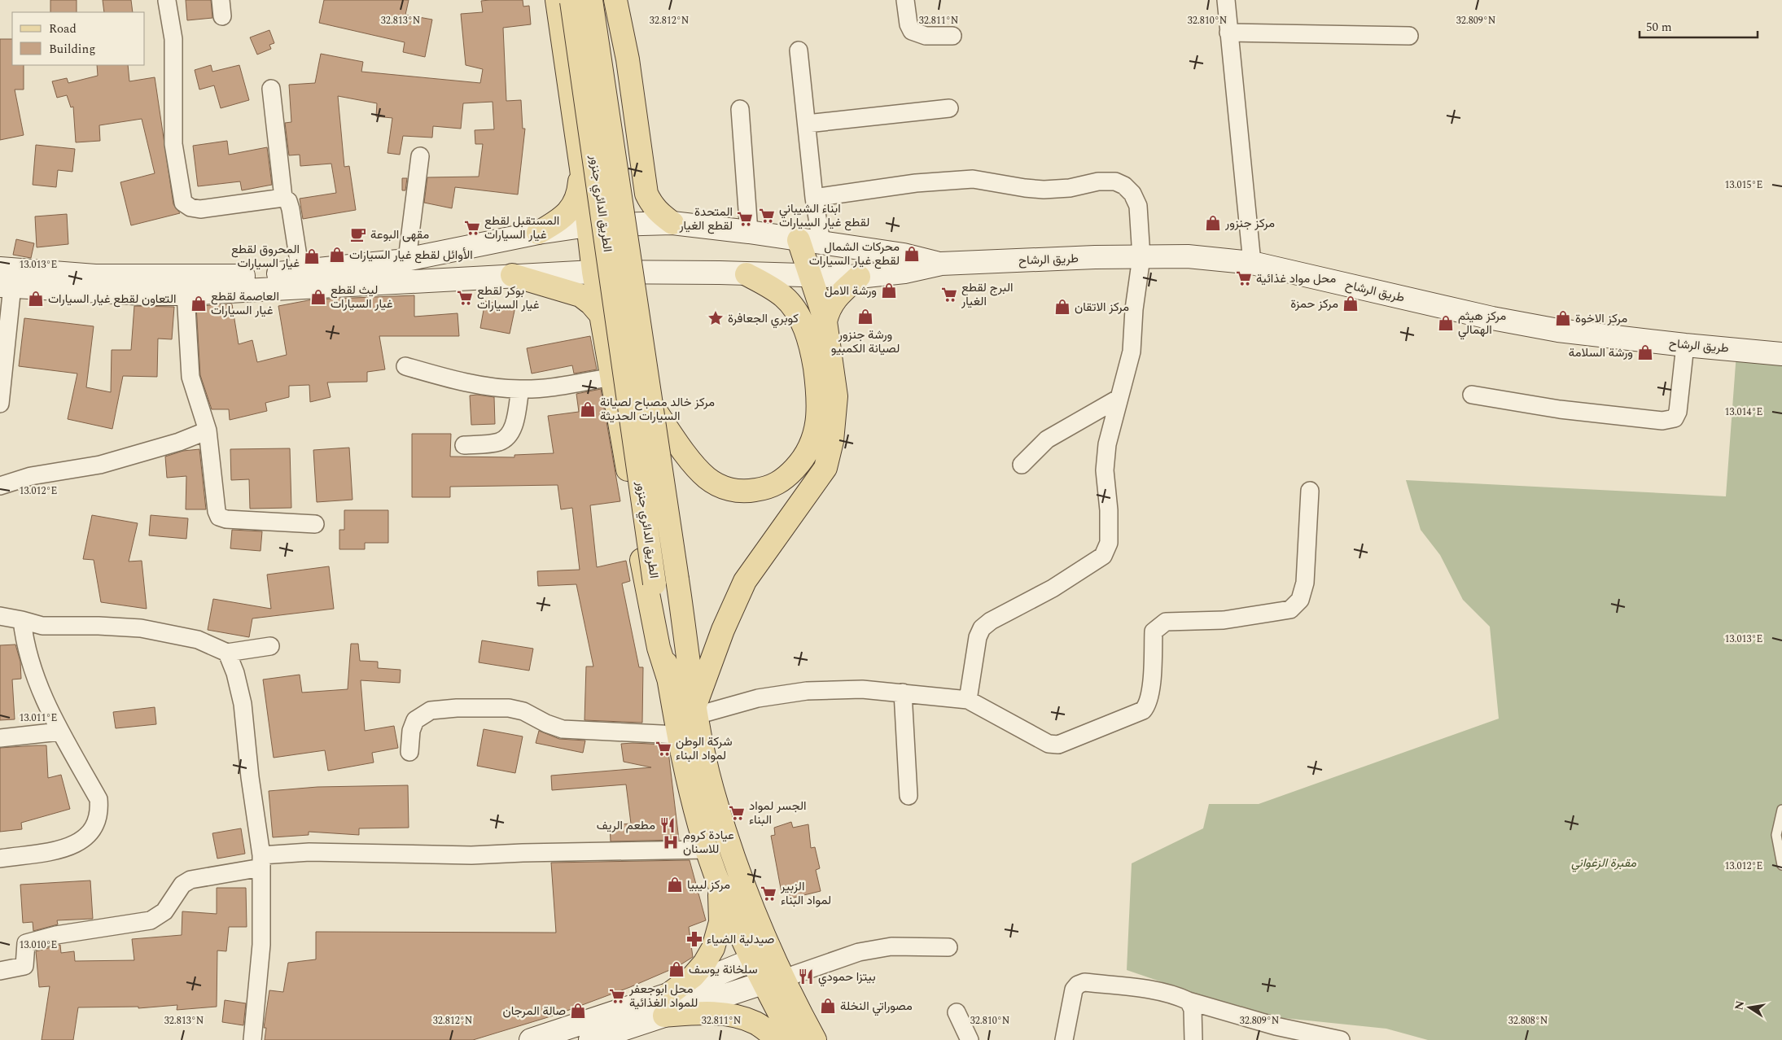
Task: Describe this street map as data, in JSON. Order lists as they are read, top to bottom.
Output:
{
  "streets": {
    "main road": ["الطريق الدائري جنزور", "طريق الرشاح"]
  },
  "parks": ["مقبرة الزغواني"],
  "places": {
    "supermarket": [
      "ابناء الشيباني لقطع غيار السيارات",
      "المتحدة لقطع الغيار",
      "المستقبل لقطع غيار السيارات",
      "محل مواد غذائية",
      "البرج لقطع الغيار",
      "بوكر لقطع غيار السيارات",
      "شركة الوطن لمواد البناء",
      "الجسر لمواد البناء",
      "الزبير لمواد البناء",
      "محل ابوجعفر للمواد الغذائية"
    ],
    "shop": [
      "مركز جنزور",
      "محركات الشمال لقطع غيار السيارات",
      "الأوائل لقطع غيار السيارات",
      "المحروق لقطع غيار السيارات",
      "ورشة الامل",
      "ليث لقطع غيار السيارات",
      "التعاون لقطع غيار السيارات",
      "العاصمة لقطع غيار السيارات",
      "مركز حمزة",
      "مركز الاتقان",
      "ورشة جنزور لصيانة الكمبيو",
      "مركز الاخوة",
      "مركز هيثم الهمالي",
      "ورشة السلامة",
      "مركز خالد مصباح لصيانة السيارات الحديثة",
      "مركز ليبيا",
      "سلخانة يوسف",
      "مصوراتي النخلة",
      "صالة المرجان"
    ],
    "cafe": ["مقهى البوعة"],
    "place": ["كوبري الجعافرة"],
    "restaurant": ["مطعم الريف", "بيتزا حمودي"],
    "hospital": ["عيادة كروم للاسنان"],
    "pharmacy": ["صيدلية الضياء"]
  },
  "legend": ["Road", "Building"],
  "scale_bar": "50 m",
  "north": "left",
  "coordinates": [
    "32.813°N",
    "32.812°N",
    "32.811°N",
    "32.810°N",
    "32.809°N",
    "13.015°E",
    "13.013°E",
    "13.014°E",
    "13.012°E",
    "13.011°E",
    "13.010°E",
    "32.808°N"
  ]
}
